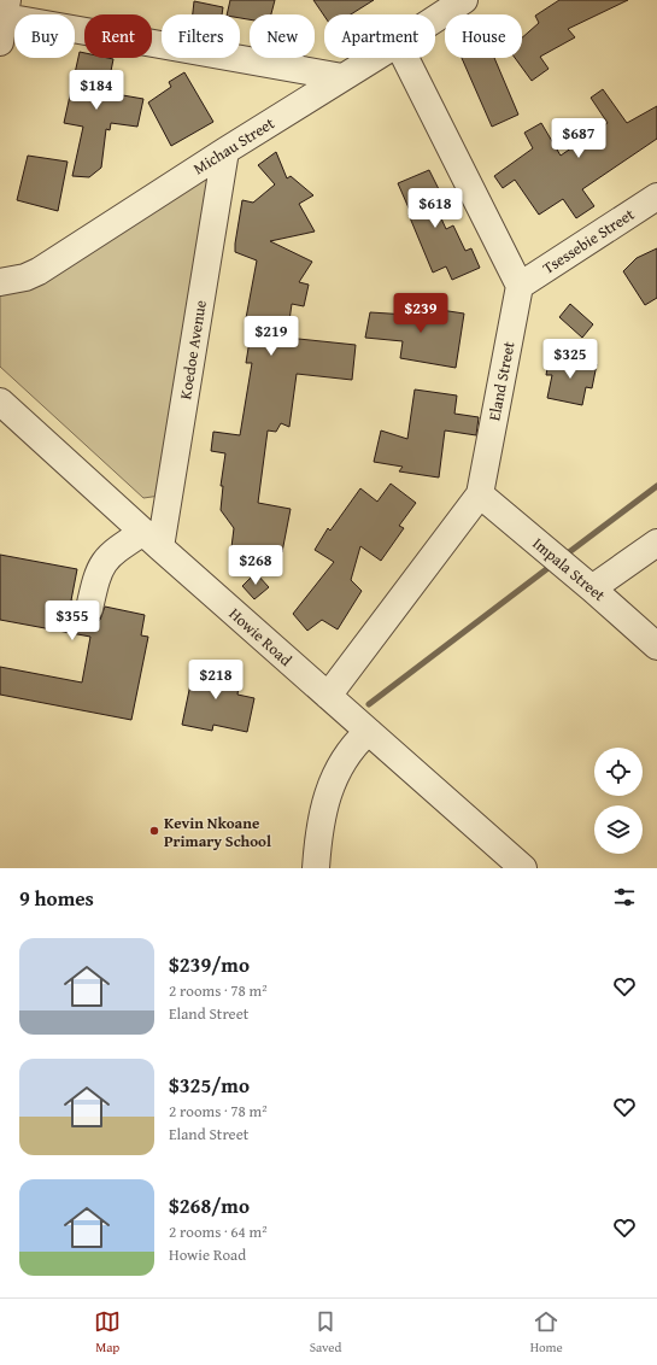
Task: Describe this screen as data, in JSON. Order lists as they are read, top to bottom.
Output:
{
  "streets": {
    "street": [
      "Michau Street",
      "Tsessebie Street",
      "Koedoe Avenue",
      "Eland Street",
      "Impala Street",
      "Howie Road"
    ]
  },
  "crossings": [
    ["Michau Street", "Koedoe Avenue"],
    ["Tsessebie Street", "Eland Street"],
    ["Koedoe Avenue", "Howie Road"],
    ["Eland Street", "Impala Street"],
    ["Eland Street", "Howie Road"]
  ],
  "places": ["Kevin Nkoane Primary School"],
  "page": {
    "chip": [
      "Buy",
      "Rent",
      "Filters",
      "New",
      "Apartment",
      "House"
    ],
    "price": [
      "$184",
      "$687",
      "$618",
      "$239",
      "$219",
      "$325",
      "$268",
      "$355",
      "$218"
    ],
    "heading": "9 homes",
    "list": [
      {
        "name": "$239/mo",
        "note": "2 rooms · 78 m² · Eland Street"
      },
      {
        "name": "$325/mo",
        "note": "2 rooms · 78 m² · Eland Street"
      },
      {
        "name": "$268/mo",
        "note": "2 rooms · 64 m² · Howie Road"
      }
    ],
    "tabs": ["Map", "Saved", "Home"]
  }
}
